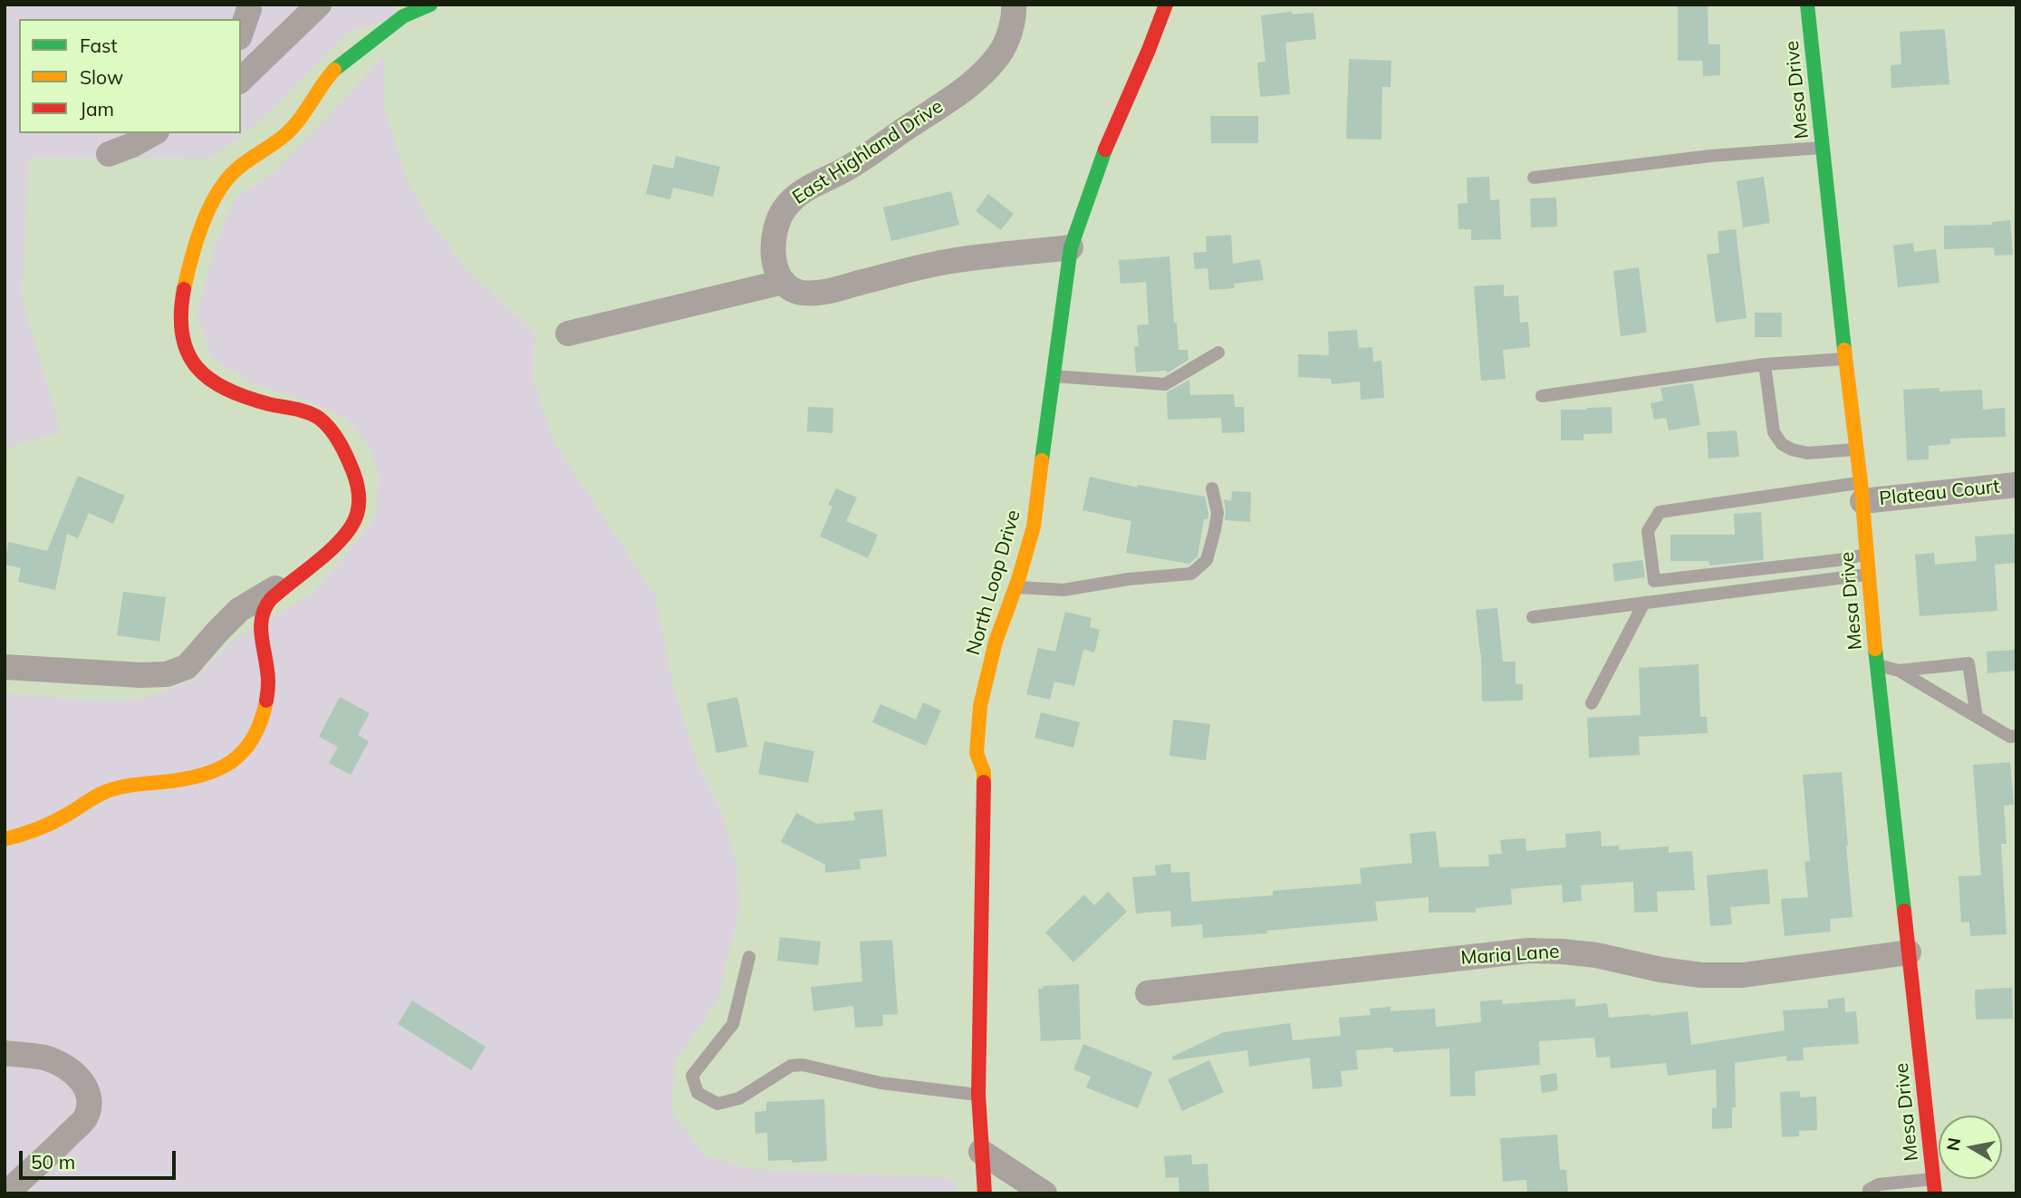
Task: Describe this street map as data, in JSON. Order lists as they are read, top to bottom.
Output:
{
  "streets": {
    "street": [
      "Mesa Drive",
      "East Highland Drive",
      "Plateau Court",
      "North Loop Drive",
      "Maria Lane"
    ]
  },
  "crossings": [
    ["Mesa Drive", "Plateau Court"],
    ["Mesa Drive", "Maria Lane"]
  ],
  "legend": ["Fast", "Slow", "Jam"],
  "scale_bar": "50 m",
  "north": "left"
}
